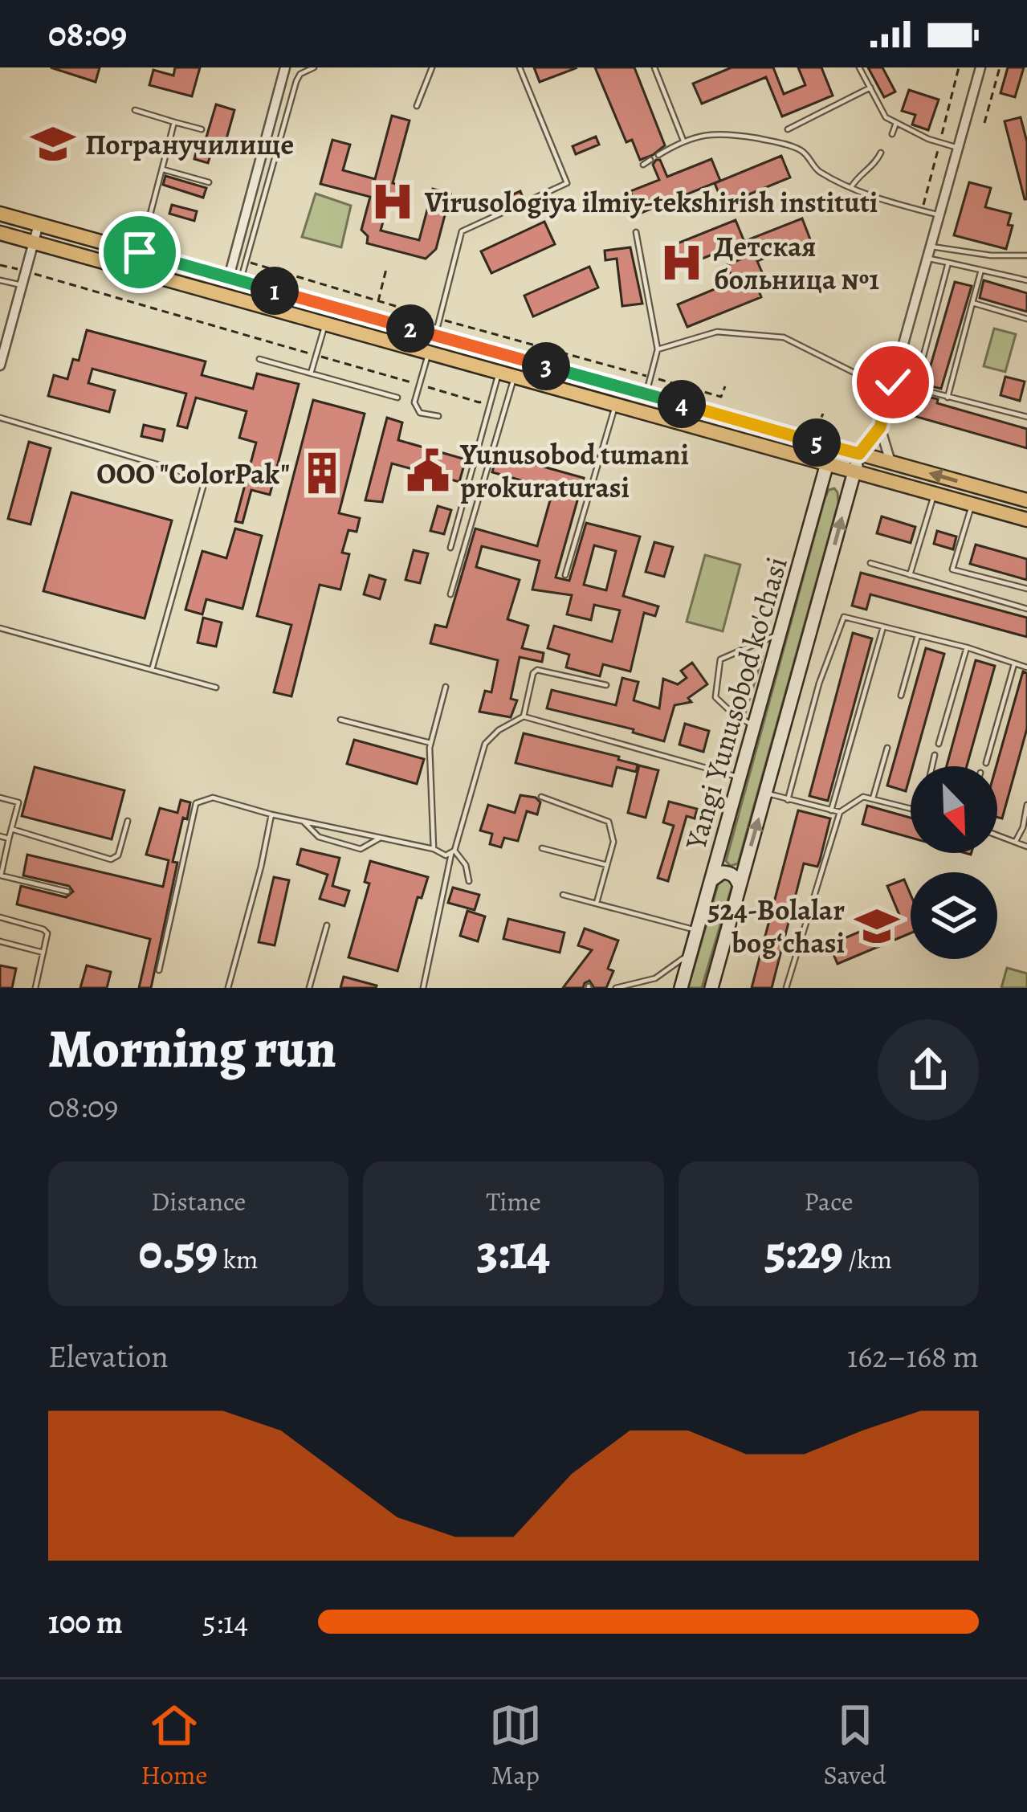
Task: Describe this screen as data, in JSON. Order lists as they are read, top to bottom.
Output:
{
  "streets": {
    "main road": ["Yangi Yunusobod ko'chasi"]
  },
  "places": {
    "school or university": ["Погранучилище", "524-Bolalar bogʻchasi"],
    "hospital": ["Virusologiya ilmiy-tekshirish instituti", "Детская больница №1"],
    "public building": ["Yunusobod tumani prokuraturasi"],
    "building": ["OOO \"ColorPak\""]
  },
  "north": "bottom right",
  "page": {
    "status": "08:09",
    "pins": [
      "1",
      "2",
      "3",
      "4",
      "5"
    ],
    "heading": ["Morning run", "08:09"],
    "stats": [
      ["Distance", "0.59 km"],
      ["Time", "3:14"],
      ["Pace", "5:29 /km"]
    ],
    "chart": ["Elevation", "162–168 m"],
    "list": [
      {
        "name": "100 m",
        "note": "5:14"
      }
    ],
    "tabs": ["Home", "Map", "Saved"]
  }
}
